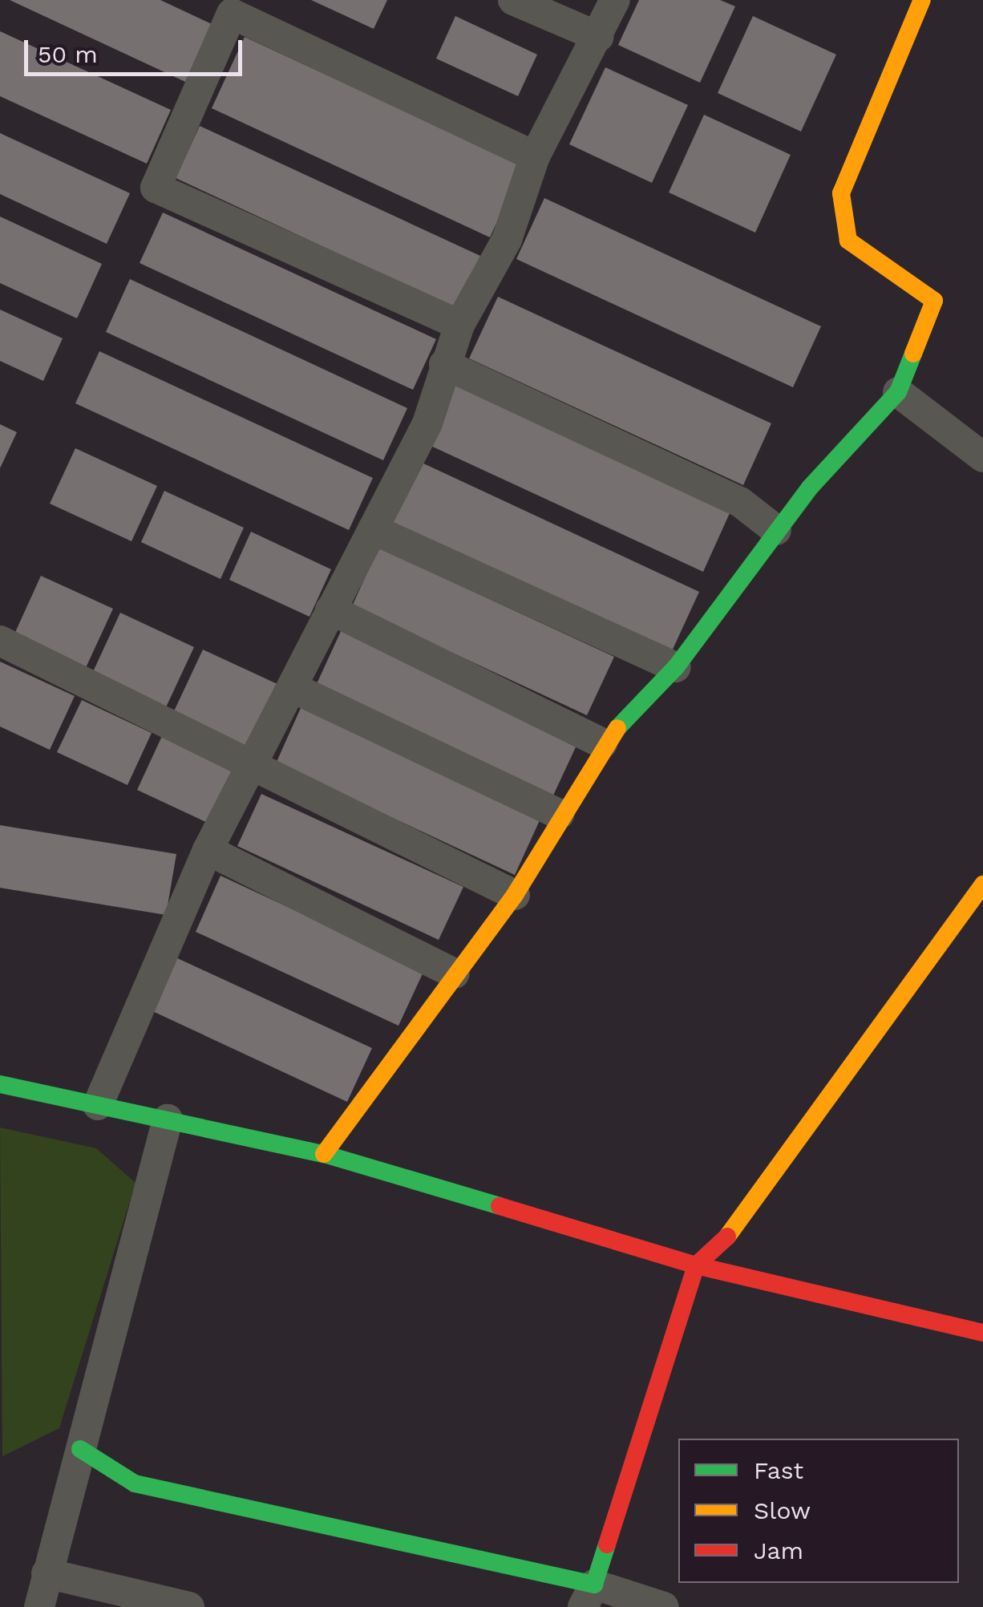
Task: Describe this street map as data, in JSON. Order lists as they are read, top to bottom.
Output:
{
  "legend": ["Fast", "Slow", "Jam"],
  "scale_bar": "50 m"
}
